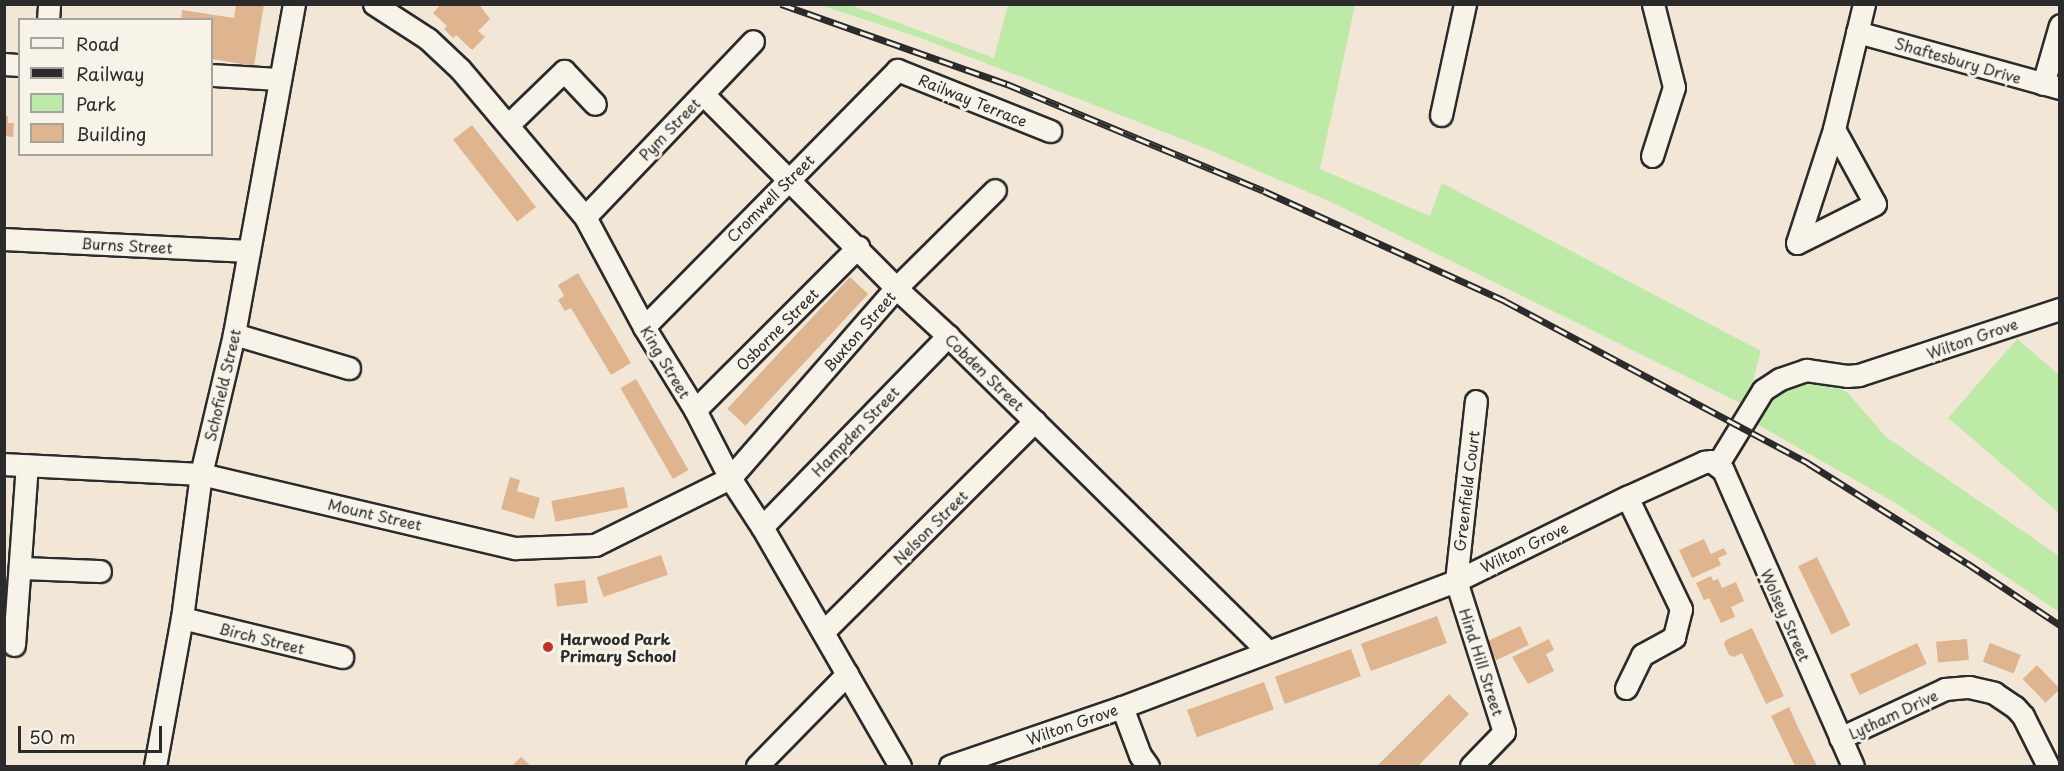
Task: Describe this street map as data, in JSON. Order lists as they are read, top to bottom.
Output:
{
  "streets": {
    "street": [
      "Shaftesbury Drive",
      "Railway Terrace",
      "Pym Street",
      "Cromwell Street",
      "Burns Street",
      "Osborne Street",
      "Buxton Street",
      "Wilton Grove",
      "King Street",
      "Cobden Street",
      "Schofield Street",
      "Hampden Street",
      "Greenfield Court",
      "Mount Street",
      "Nelson Street",
      "Wolsey Street",
      "Birch Street",
      "Hind Hill Street",
      "Lytham Drive"
    ]
  },
  "crossings": [
    ["Railway Terrace", "Cromwell Street"],
    ["Pym Street", "King Street"],
    ["Pym Street", "Cobden Street"],
    ["Cromwell Street", "King Street"],
    ["Cromwell Street", "Cobden Street"],
    ["Burns Street", "Schofield Street"],
    ["Osborne Street", "King Street"],
    ["Osborne Street", "Cobden Street"],
    ["Buxton Street", "King Street"],
    ["Buxton Street", "Cobden Street"],
    ["Buxton Street", "Mount Street"],
    ["Wilton Grove", "Cobden Street"],
    ["Wilton Grove", "Greenfield Court"],
    ["Wilton Grove", "Wolsey Street"],
    ["Wilton Grove", "Hind Hill Street"],
    ["King Street", "Hampden Street"],
    ["King Street", "Mount Street"],
    ["King Street", "Nelson Street"],
    ["Cobden Street", "Hampden Street"],
    ["Cobden Street", "Nelson Street"],
    ["Schofield Street", "Mount Street"],
    ["Schofield Street", "Birch Street"],
    ["Greenfield Court", "Hind Hill Street"],
    ["Wolsey Street", "Lytham Drive"]
  ],
  "places": ["Harwood Park Primary School"],
  "legend": [
    "Road",
    "Railway",
    "Park",
    "Building"
  ],
  "scale_bar": "50 m"
}
